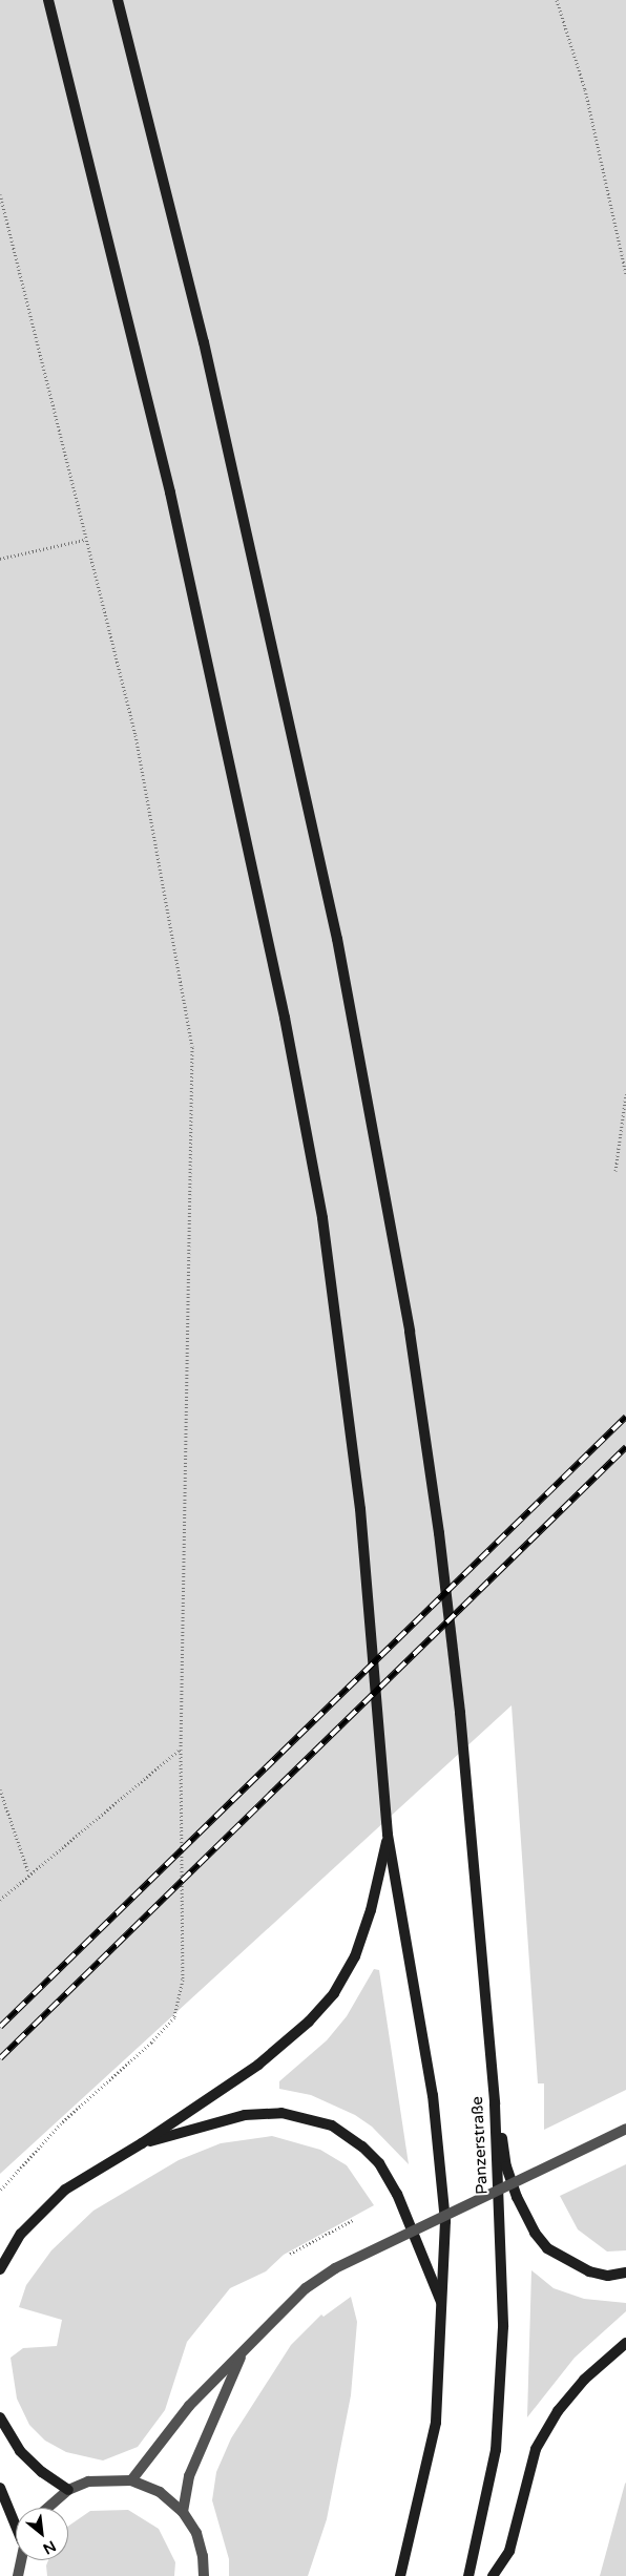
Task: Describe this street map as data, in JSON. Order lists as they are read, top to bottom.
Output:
{
  "streets": {
    "main road": ["Panzerstraße"]
  },
  "north": "bottom right"
}
